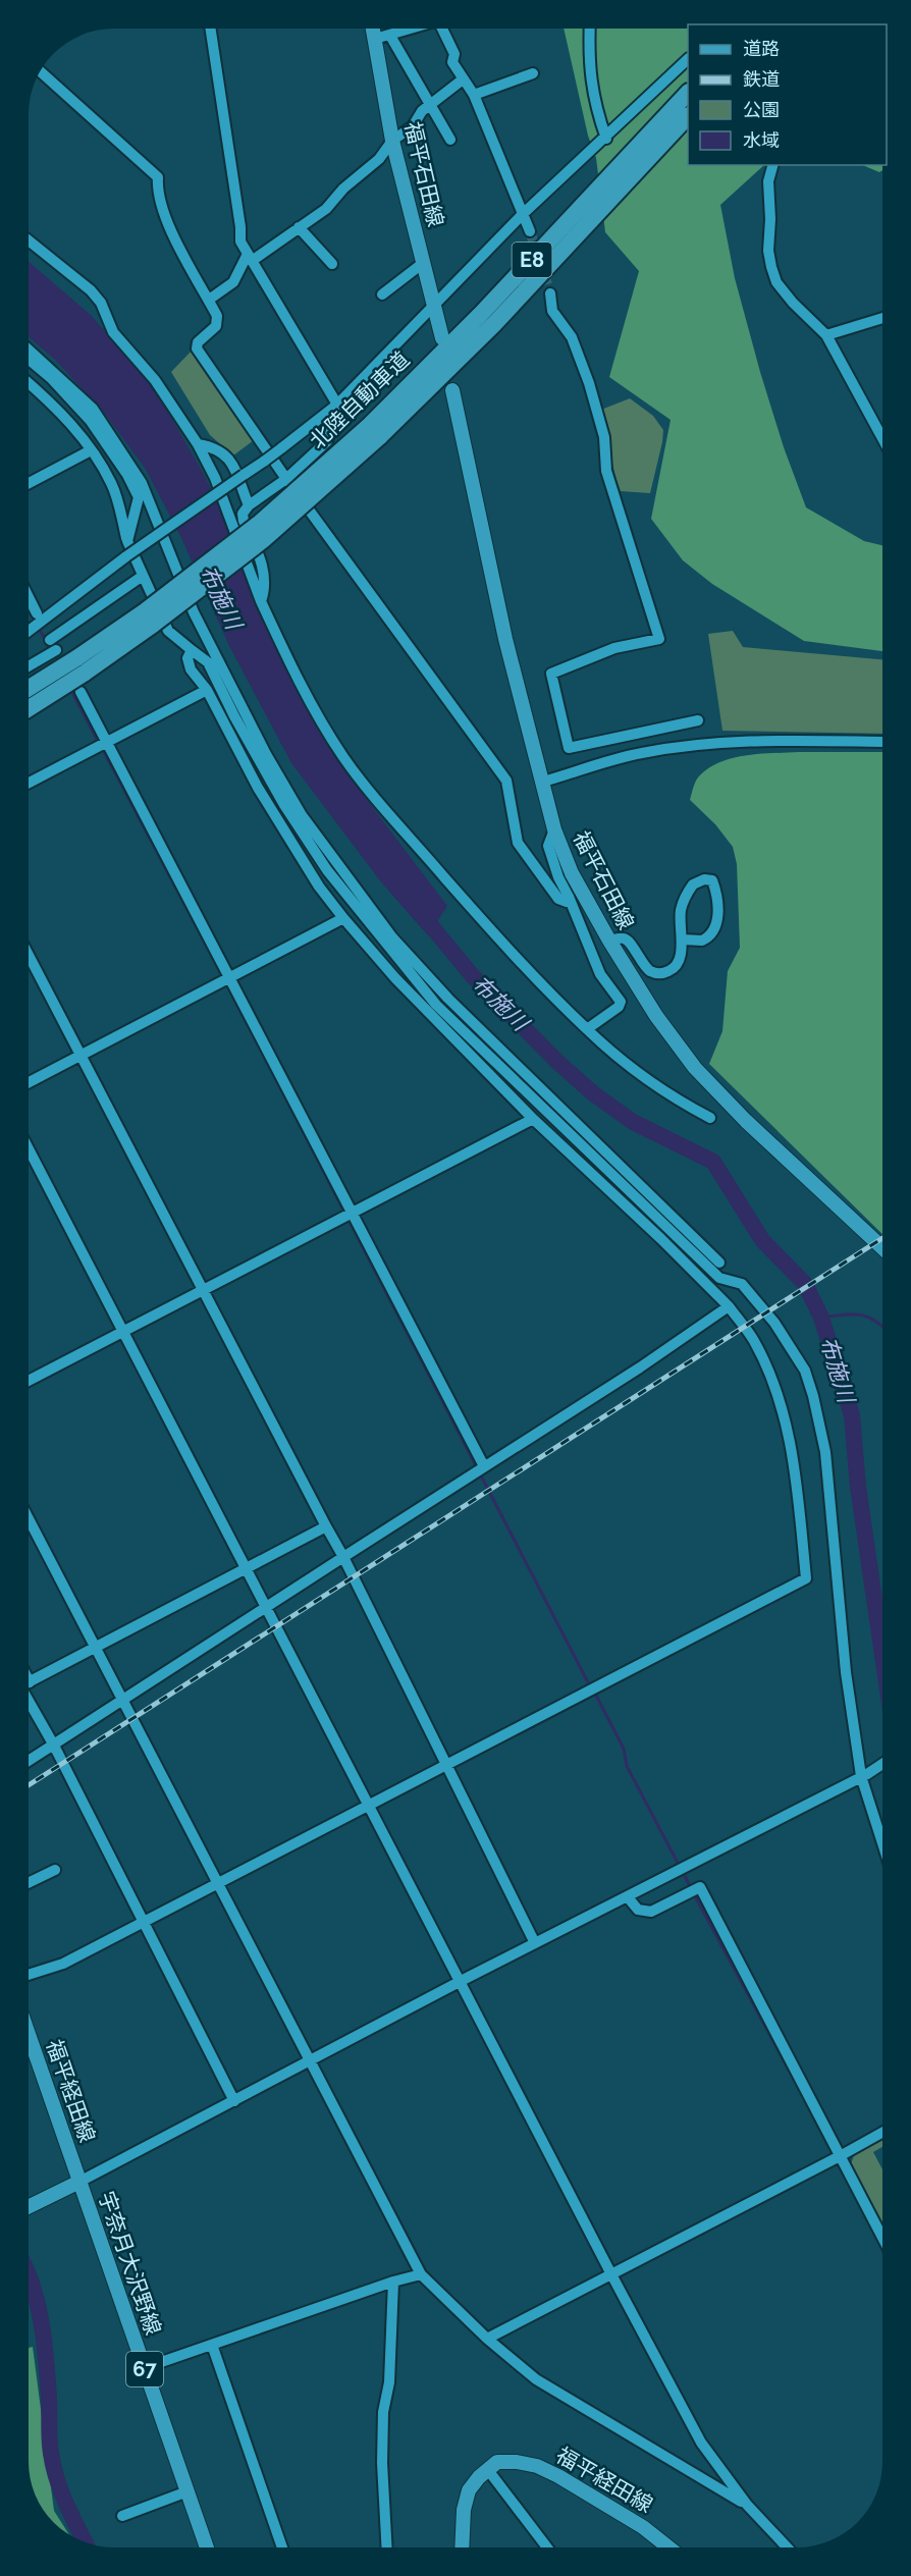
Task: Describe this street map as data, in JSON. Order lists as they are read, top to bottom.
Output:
{
  "streets": {
    "highway": ["E8", "北陸自動車道"],
    "main road": [
      "福平石田線",
      "福平経田線",
      "宇奈月大沢野線",
      "67"
    ]
  },
  "crossings": [
    ["福平経田線", "宇奈月大沢野線"]
  ],
  "water": ["布施川"],
  "legend": [
    "道路",
    "鉄道",
    "公園",
    "水域"
  ]
}
